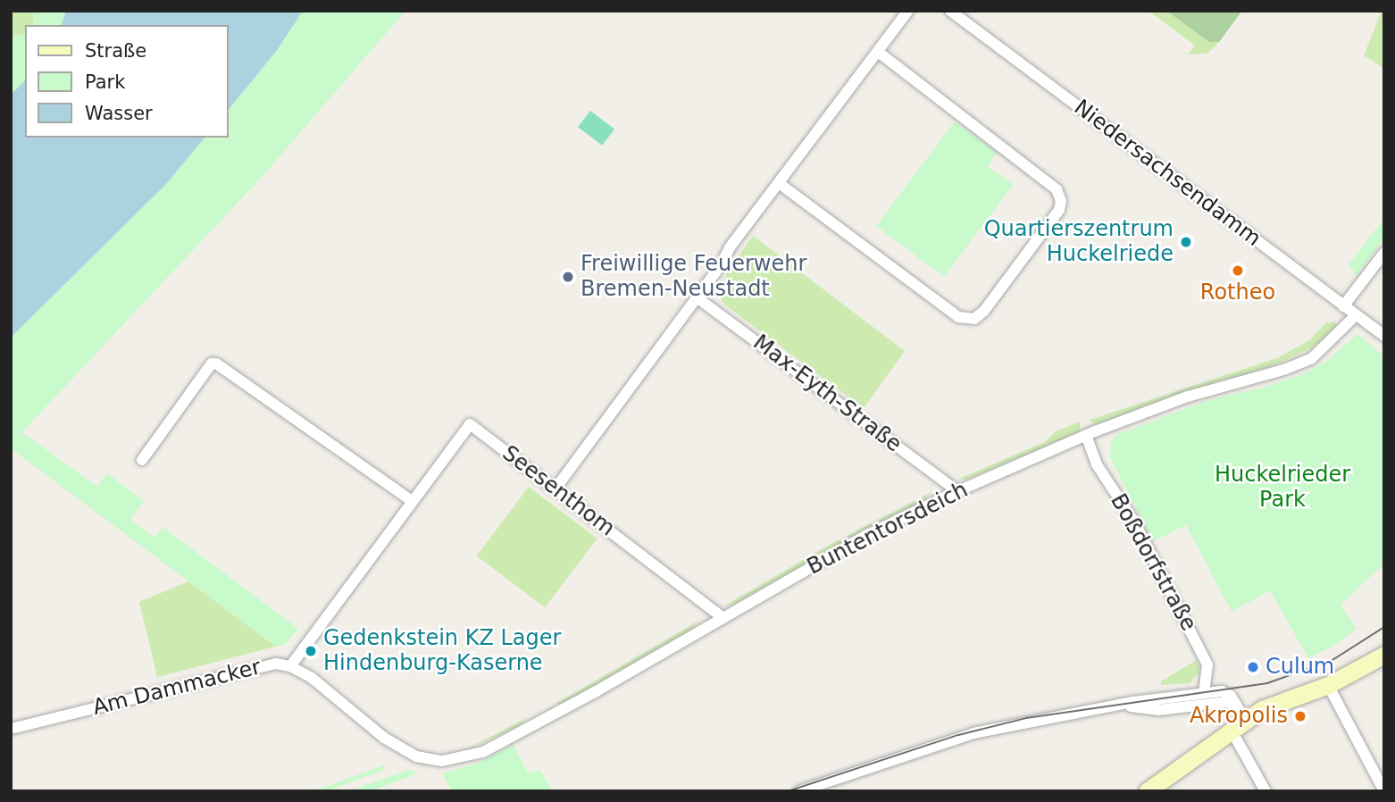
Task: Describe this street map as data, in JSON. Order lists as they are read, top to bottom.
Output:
{
  "streets": {
    "street": [
      "Niedersachsendamm",
      "Max-Eyth-Straße",
      "Seesenthom",
      "Buntentorsdeich",
      "Boßdorfstraße",
      "Am Dammacker"
    ]
  },
  "crossings": [
    ["Niedersachsendamm", "Buntentorsdeich"],
    ["Max-Eyth-Straße", "Buntentorsdeich"],
    ["Seesenthom", "Buntentorsdeich"],
    ["Buntentorsdeich", "Boßdorfstraße"],
    ["Buntentorsdeich", "Am Dammacker"]
  ],
  "parks": ["Huckelrieder Park"],
  "places": [
    "Quartierszentrum Huckelriede",
    "Rotheo",
    "Freiwillige Feuerwehr Bremen-Neustadt",
    "Gedenkstein KZ Lager Hindenburg-Kaserne",
    "Culum",
    "Akropolis"
  ],
  "legend": ["Straße", "Park", "Wasser"]
}
